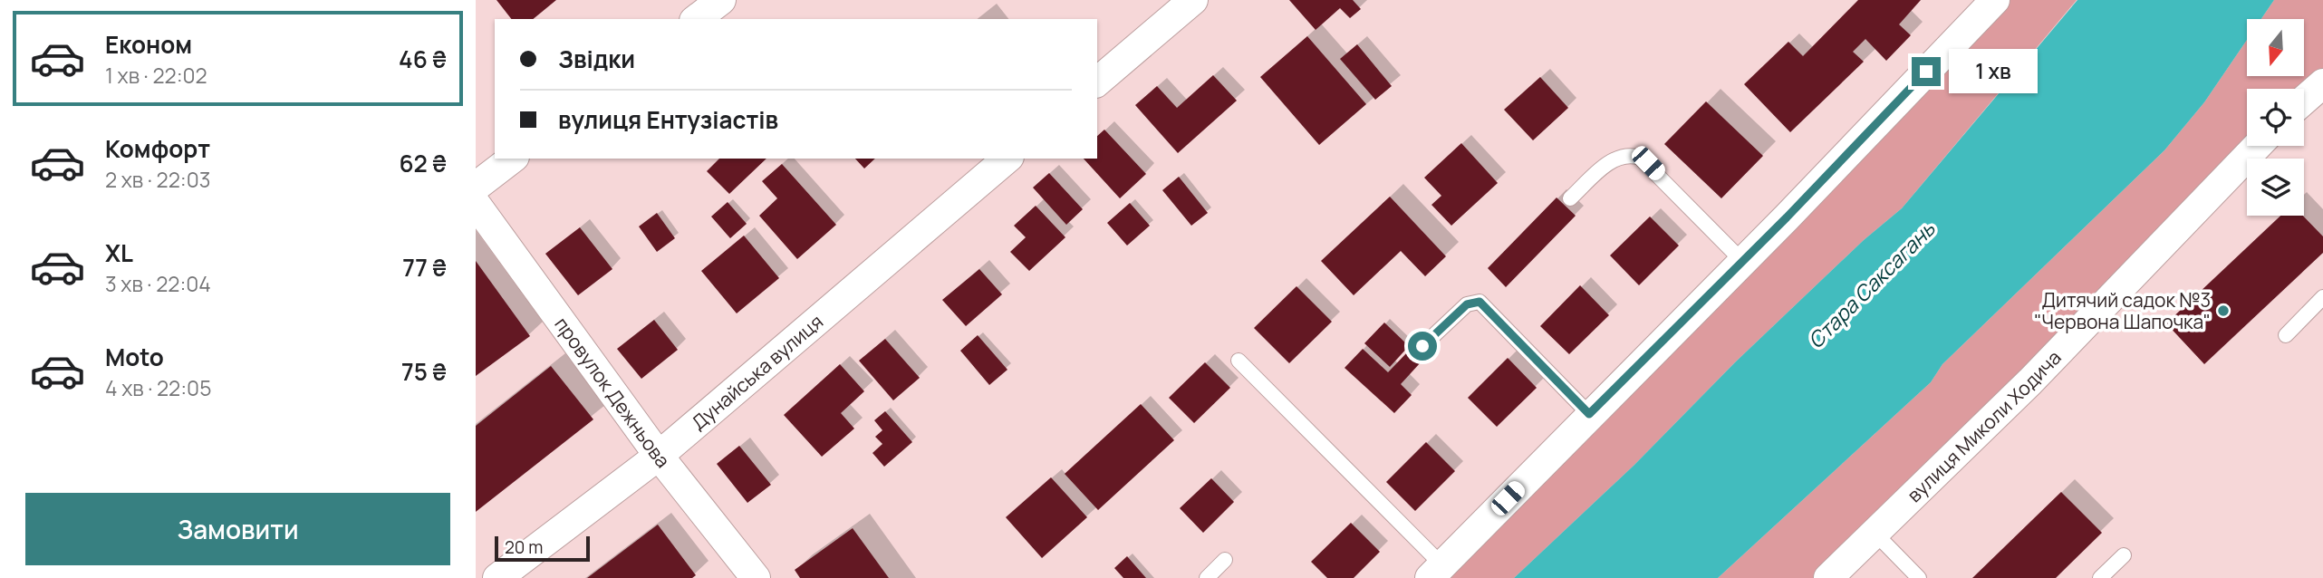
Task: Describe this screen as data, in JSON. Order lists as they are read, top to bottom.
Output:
{
  "streets": {
    "street": ["Дунайська вулиця", "провулок Дежньова", "вулиця Миколи Ходича"]
  },
  "crossings": [
    ["Дунайська вулиця", "провулок Дежньова"]
  ],
  "water": ["Стара Саксагань"],
  "places": ["Дитячий садок №3 \"Червона Шапочка\""],
  "scale_bar": "20 m",
  "north": "bottom",
  "page": {
    "list": [
      {
        "name": "Економ",
        "note": "1 хв · 22:02",
        "value": "46 ₴"
      },
      {
        "name": "Комфорт",
        "note": "2 хв · 22:03",
        "value": "62 ₴"
      },
      {
        "name": "XL",
        "note": "3 хв · 22:04",
        "value": "77 ₴"
      },
      {
        "name": "Moto",
        "note": "4 хв · 22:05",
        "value": "75 ₴"
      }
    ],
    "banner": ["Звідки", "вулиця Ентузіастів"],
    "bubble": "1 хв",
    "buttons": "Замовити",
    "scale": "20 m"
  }
}
